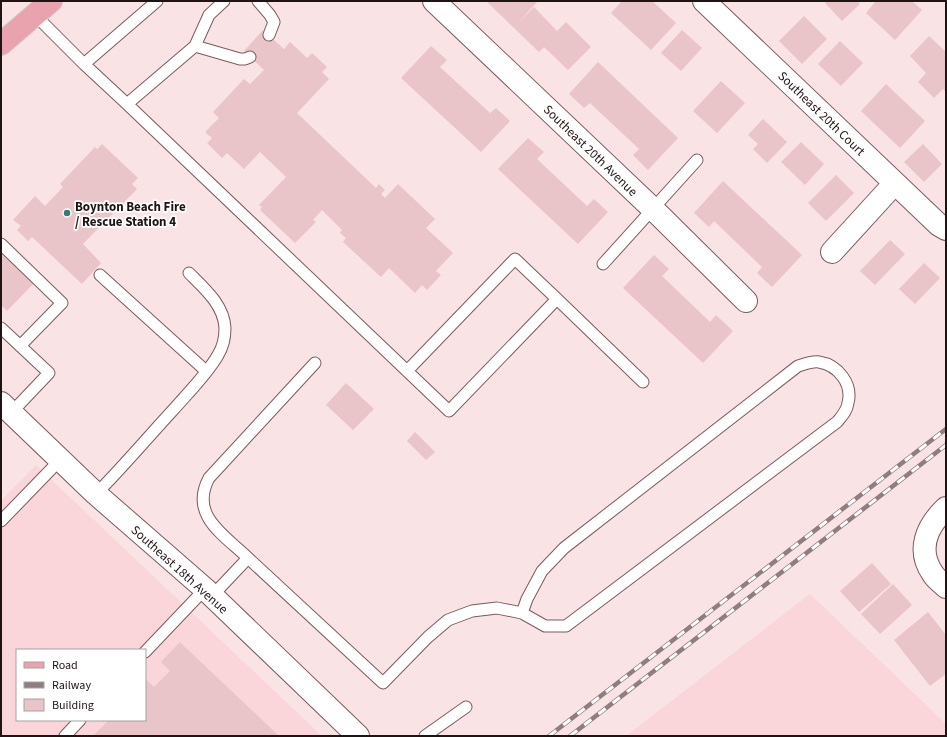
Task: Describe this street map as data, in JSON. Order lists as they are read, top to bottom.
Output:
{
  "streets": {
    "street": ["Southeast 20th Court", "Southeast 20th Avenue", "Southeast 18th Avenue"]
  },
  "places": ["Boynton Beach Fire / Rescue Station 4"],
  "legend": ["Road", "Railway", "Building"]
}
